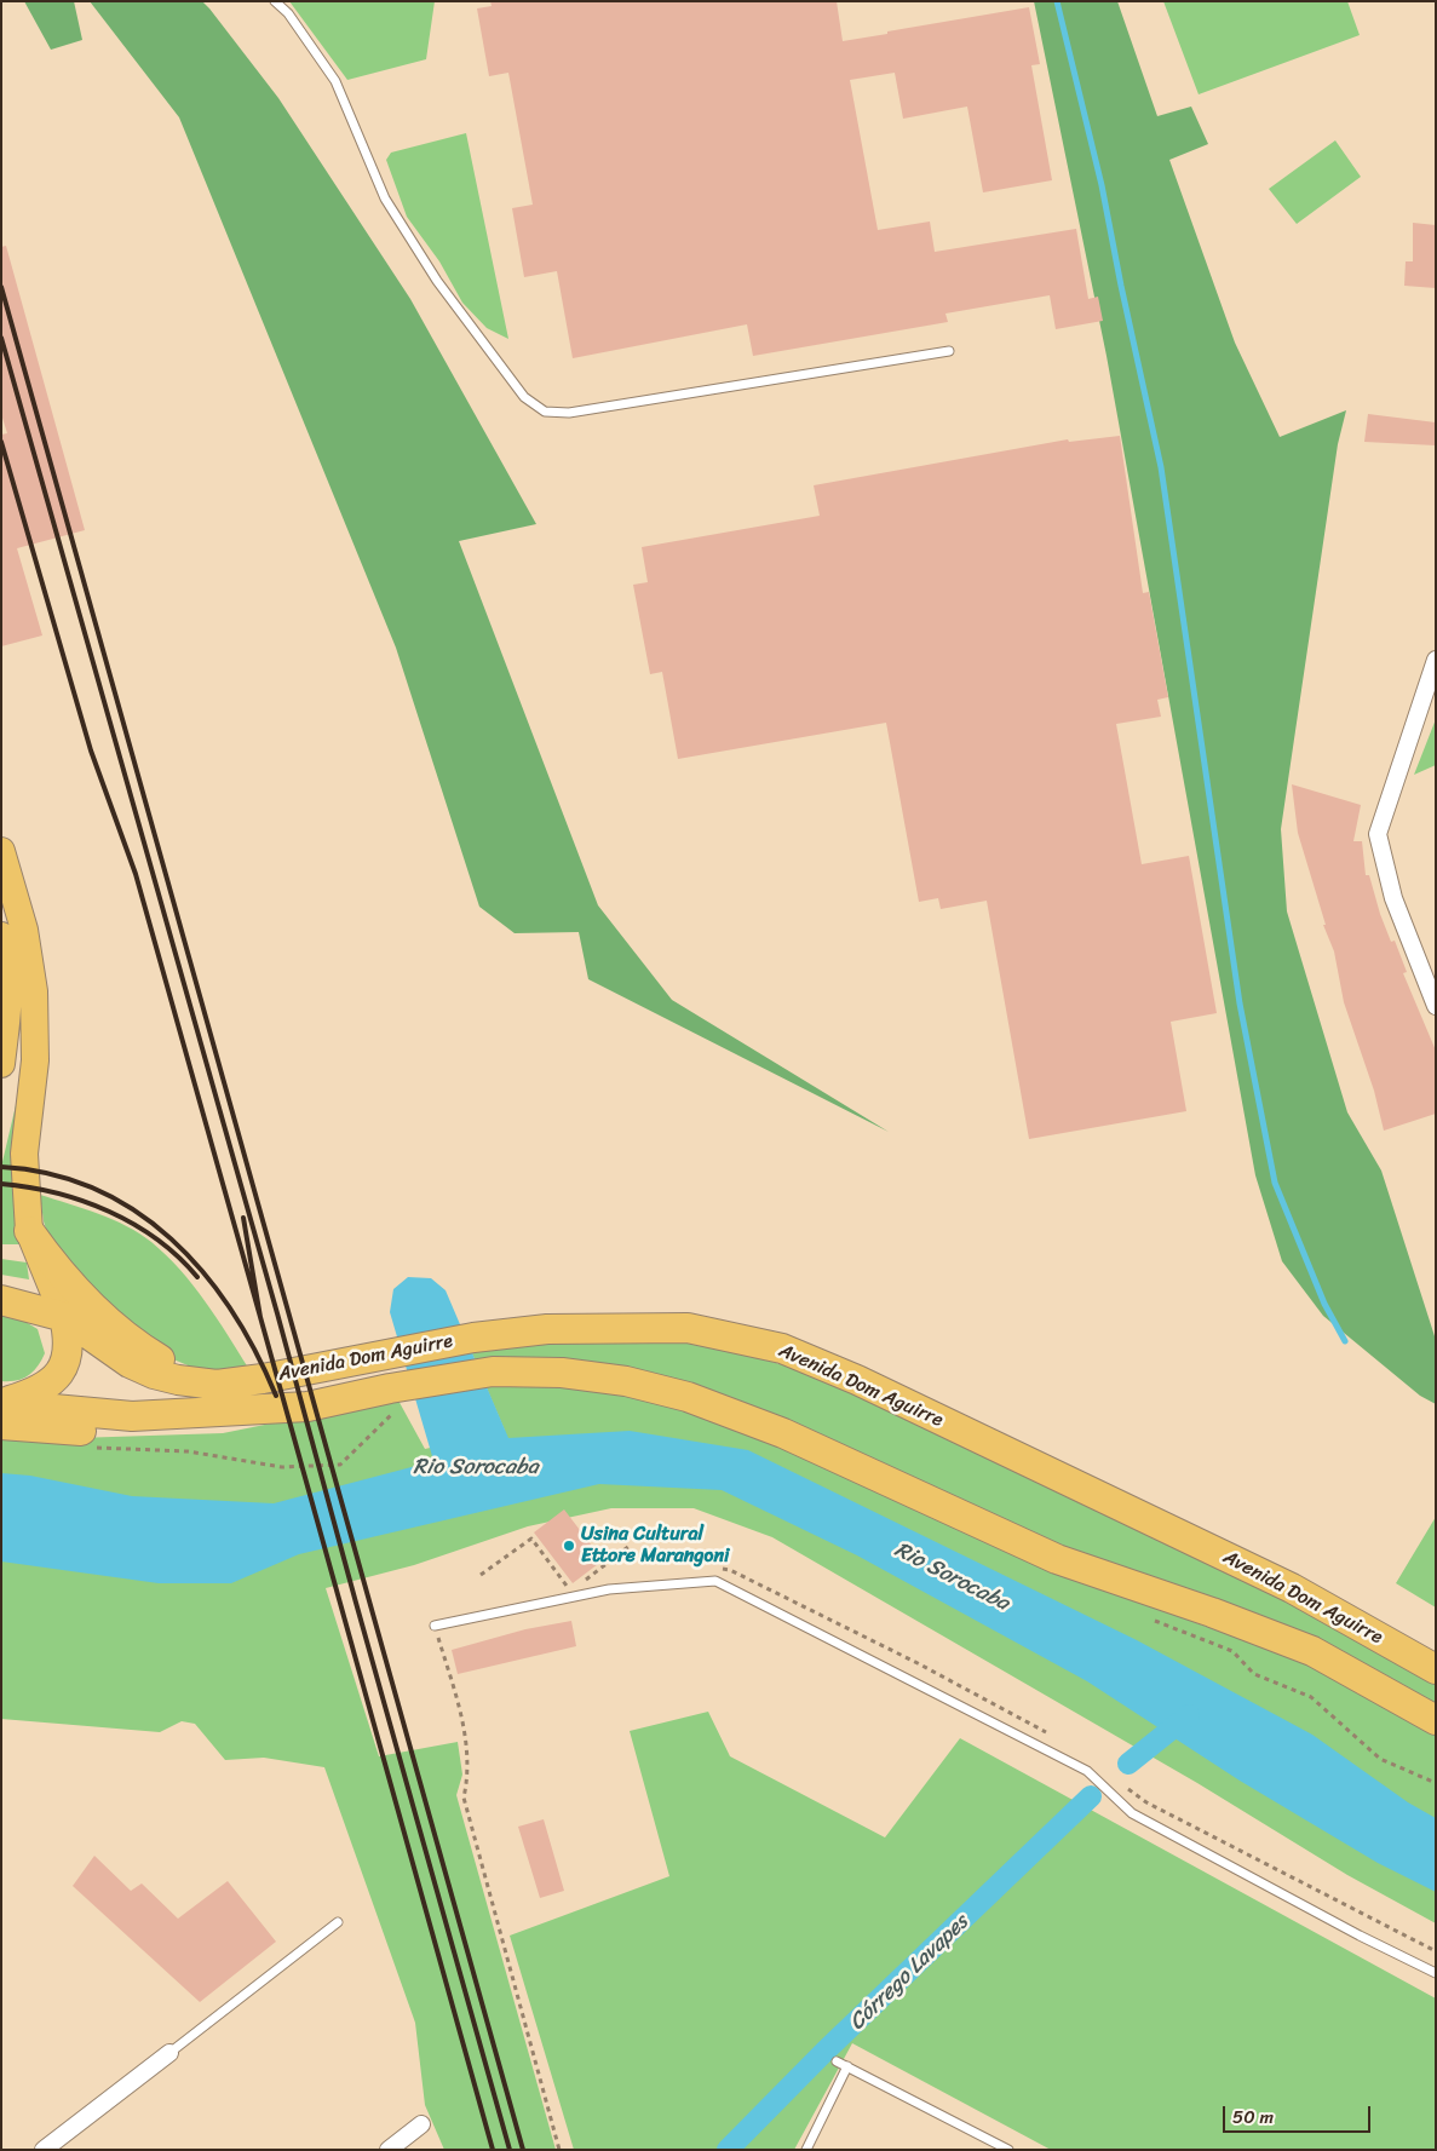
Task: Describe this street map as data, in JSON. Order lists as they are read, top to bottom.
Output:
{
  "streets": {
    "highway": ["Avenida Dom Aguirre"]
  },
  "water": ["Rio Sorocaba", "Córrego Lavapes"],
  "places": ["Usina Cultural Ettore Marangoni"],
  "scale_bar": "50 m"
}
